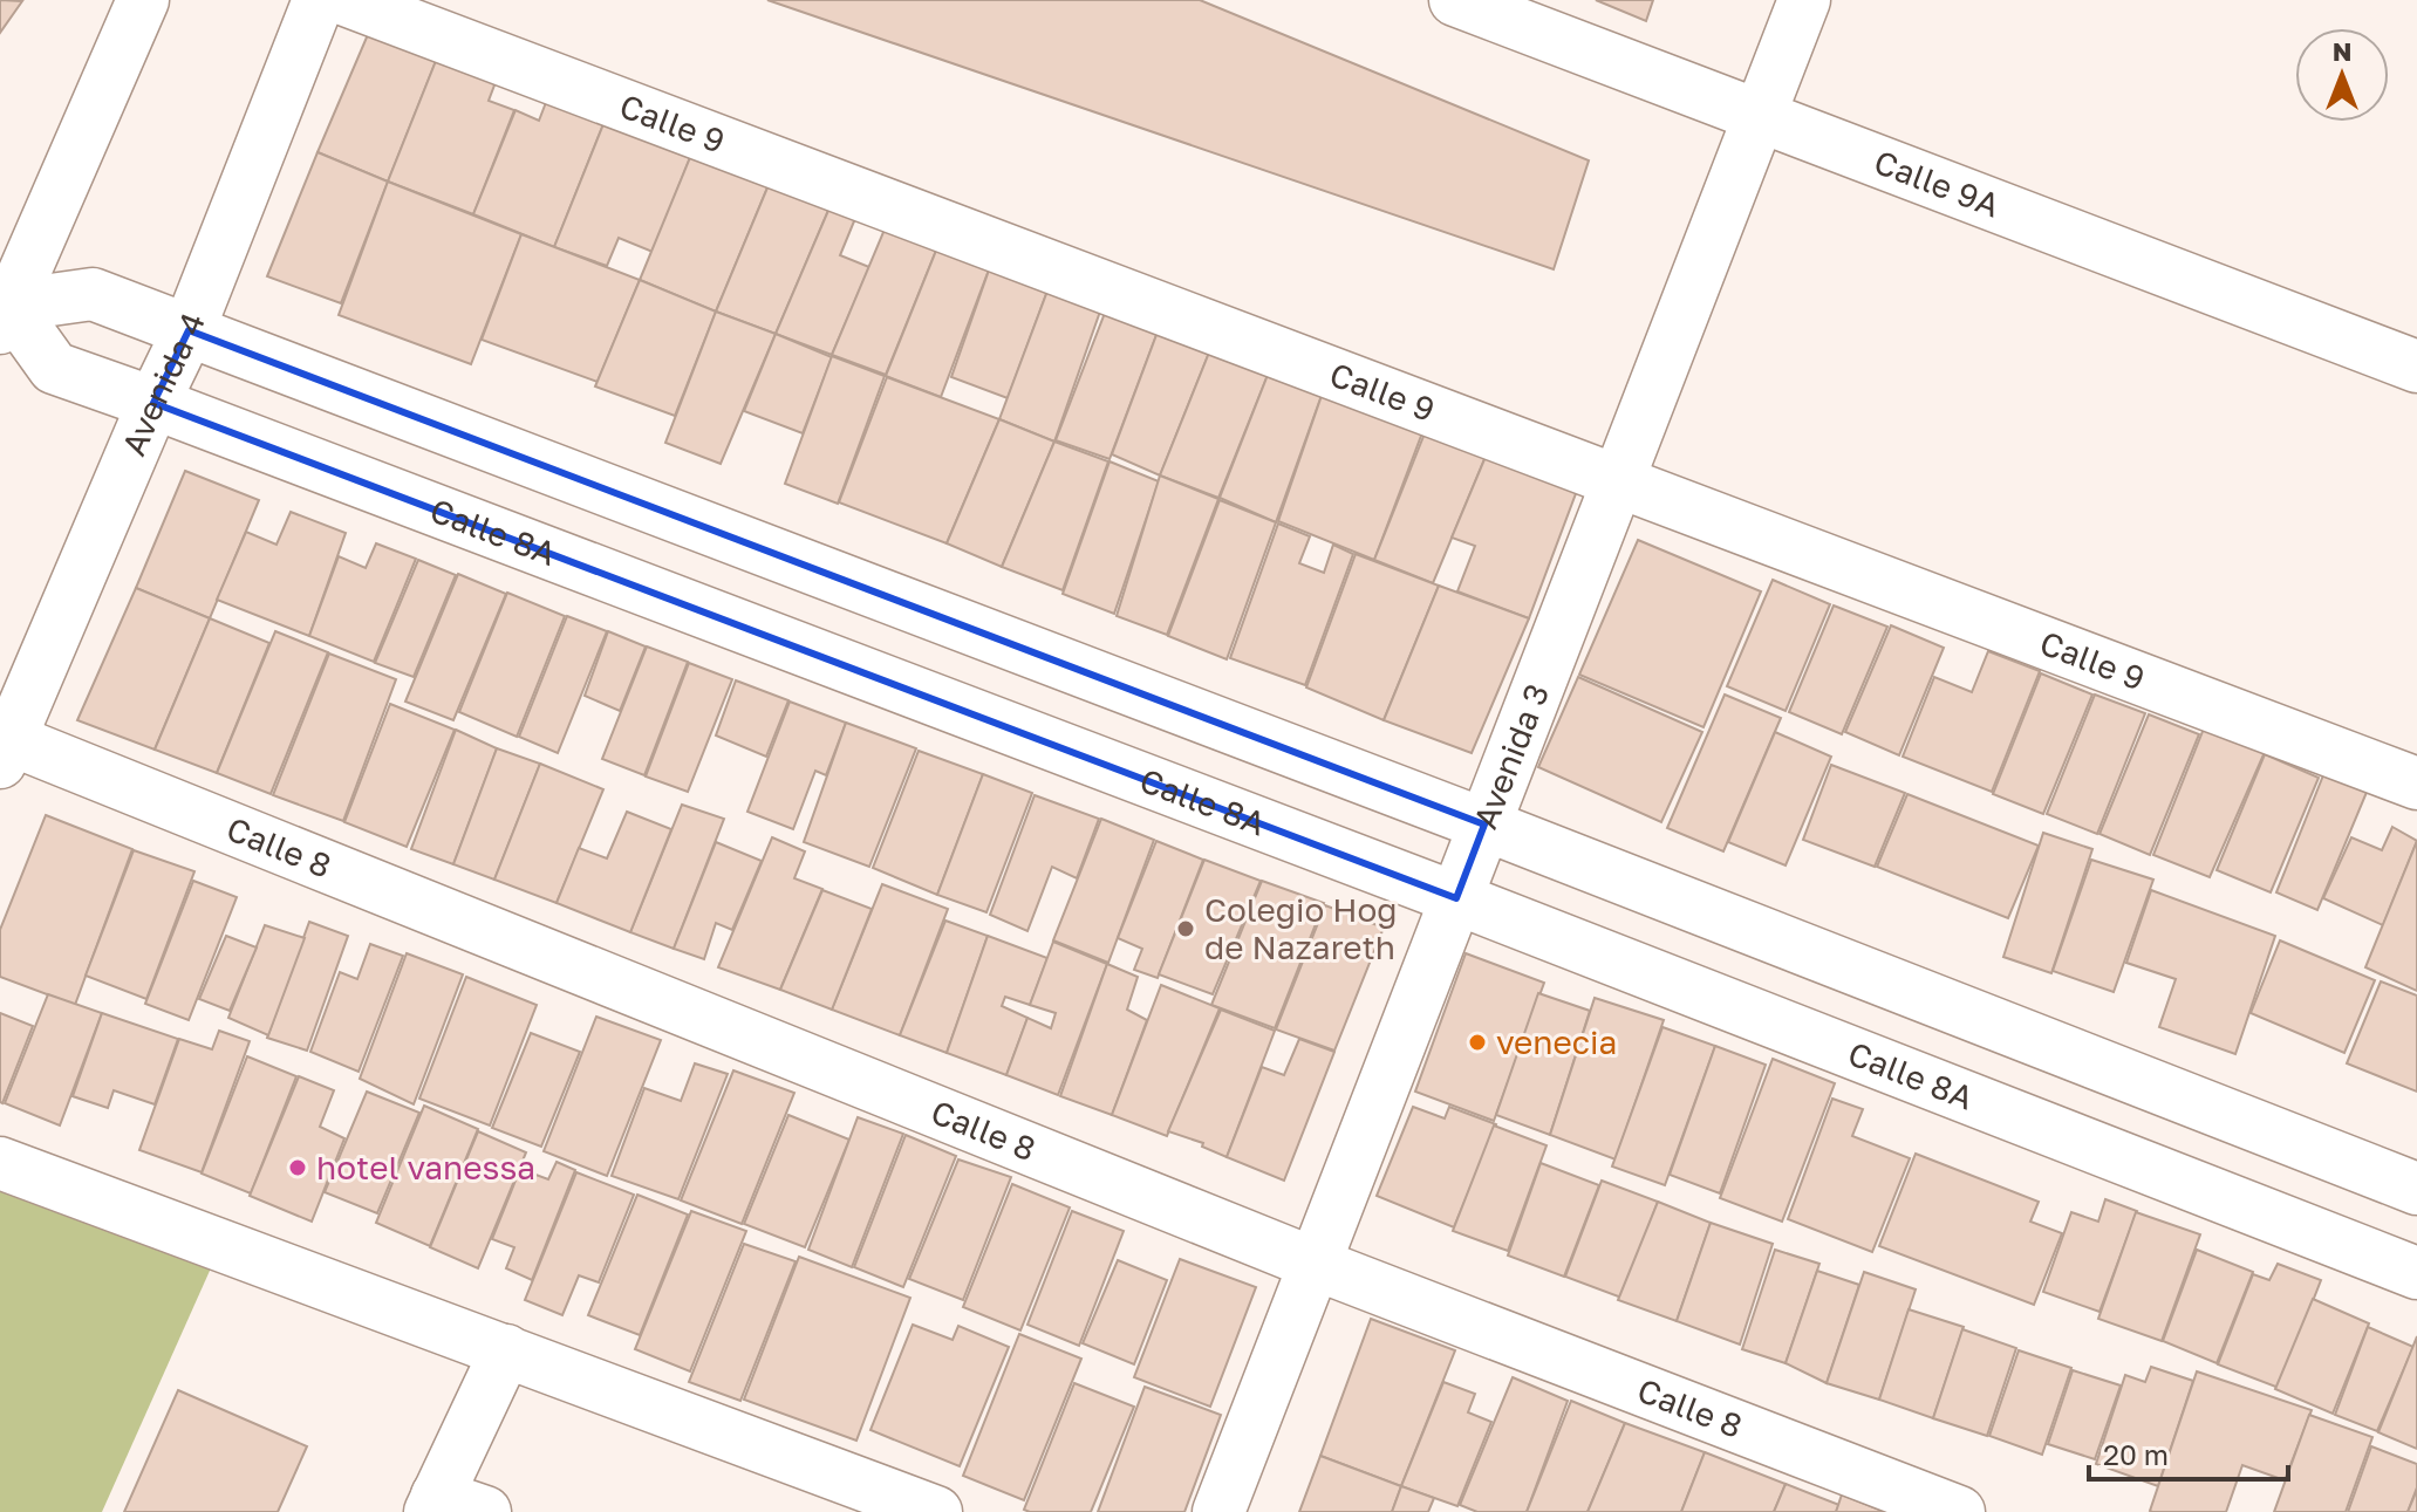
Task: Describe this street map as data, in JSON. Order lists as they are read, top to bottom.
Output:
{
  "streets": {
    "street": [
      "Calle 9",
      "Calle 9A",
      "Avenida 4",
      "Calle 8A",
      "Avenida 3",
      "Calle 8"
    ]
  },
  "crossings": [
    ["Calle 9", "Avenida 3"],
    ["Calle 9A", "Avenida 3"],
    ["Avenida 4", "Calle 8A"],
    ["Avenida 4", "Calle 8"],
    ["Calle 8A", "Avenida 3"],
    ["Avenida 3", "Calle 8"]
  ],
  "places": ["Colegio Hog de Nazareth", "venecia", "hotel vanessa"],
  "scale_bar": "20 m",
  "north": "top"
}
